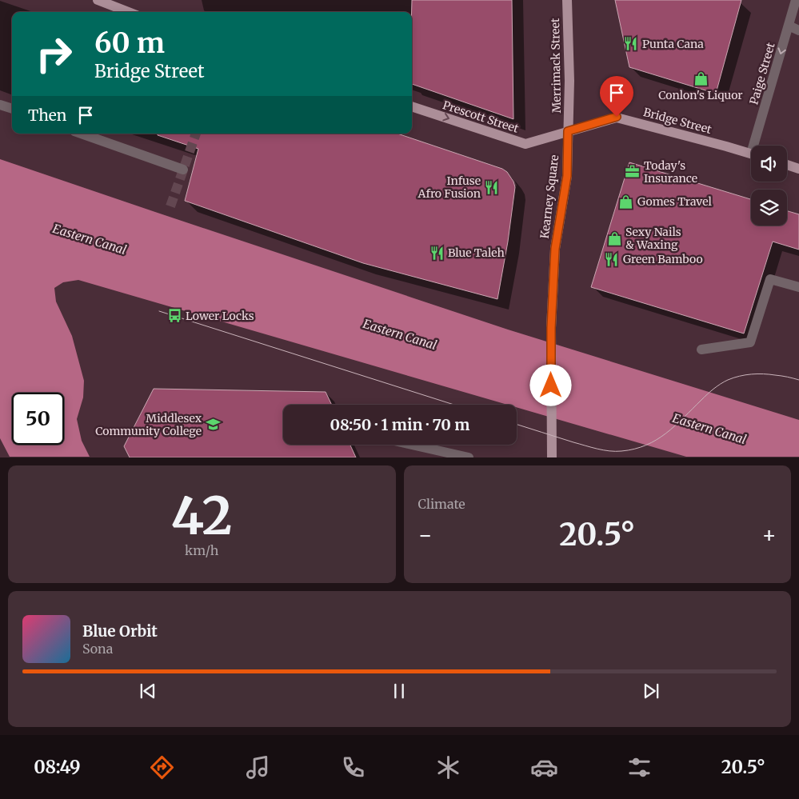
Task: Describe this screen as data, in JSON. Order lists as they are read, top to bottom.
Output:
{
  "streets": {
    "main road": [
      "Merrimack Street",
      "Prescott Street",
      "Bridge Street",
      "Kearney Square"
    ],
    "street": ["Paige Street"]
  },
  "crossings": [
    ["Merrimack Street", "Prescott Street"],
    ["Merrimack Street", "Bridge Street"],
    ["Merrimack Street", "Kearney Square"],
    ["Prescott Street", "Bridge Street"],
    ["Prescott Street", "Kearney Square"],
    ["Bridge Street", "Kearney Square"]
  ],
  "one_way": ["Paige Street", "Prescott Street"],
  "water": ["Eastern Canal"],
  "places": {
    "restaurant": [
      "Punta Cana",
      "Infuse Afro Fusion",
      "Blue Taleh",
      "Green Bamboo"
    ],
    "shop": ["Conlon's Liquor", "Gomes Travel", "Sexy Nails & Waxing"],
    "office": ["Today's Insurance"],
    "bus stop": ["Lower Locks"],
    "school or university": ["Middlesex Community College"]
  },
  "page": {
    "turn": ["60 m", "Bridge Street"],
    "then": "Then",
    "limit": "50",
    "trip": "08:50 · 1 min · 70 m",
    "tile": [
      ["42", "km/h"],
      "Climate"
    ],
    "heat": ["−", "20.5°", "+"],
    "song": ["Blue Orbit", "Sona"],
    "tabs": ["08:49", "20.5°"]
  }
}
